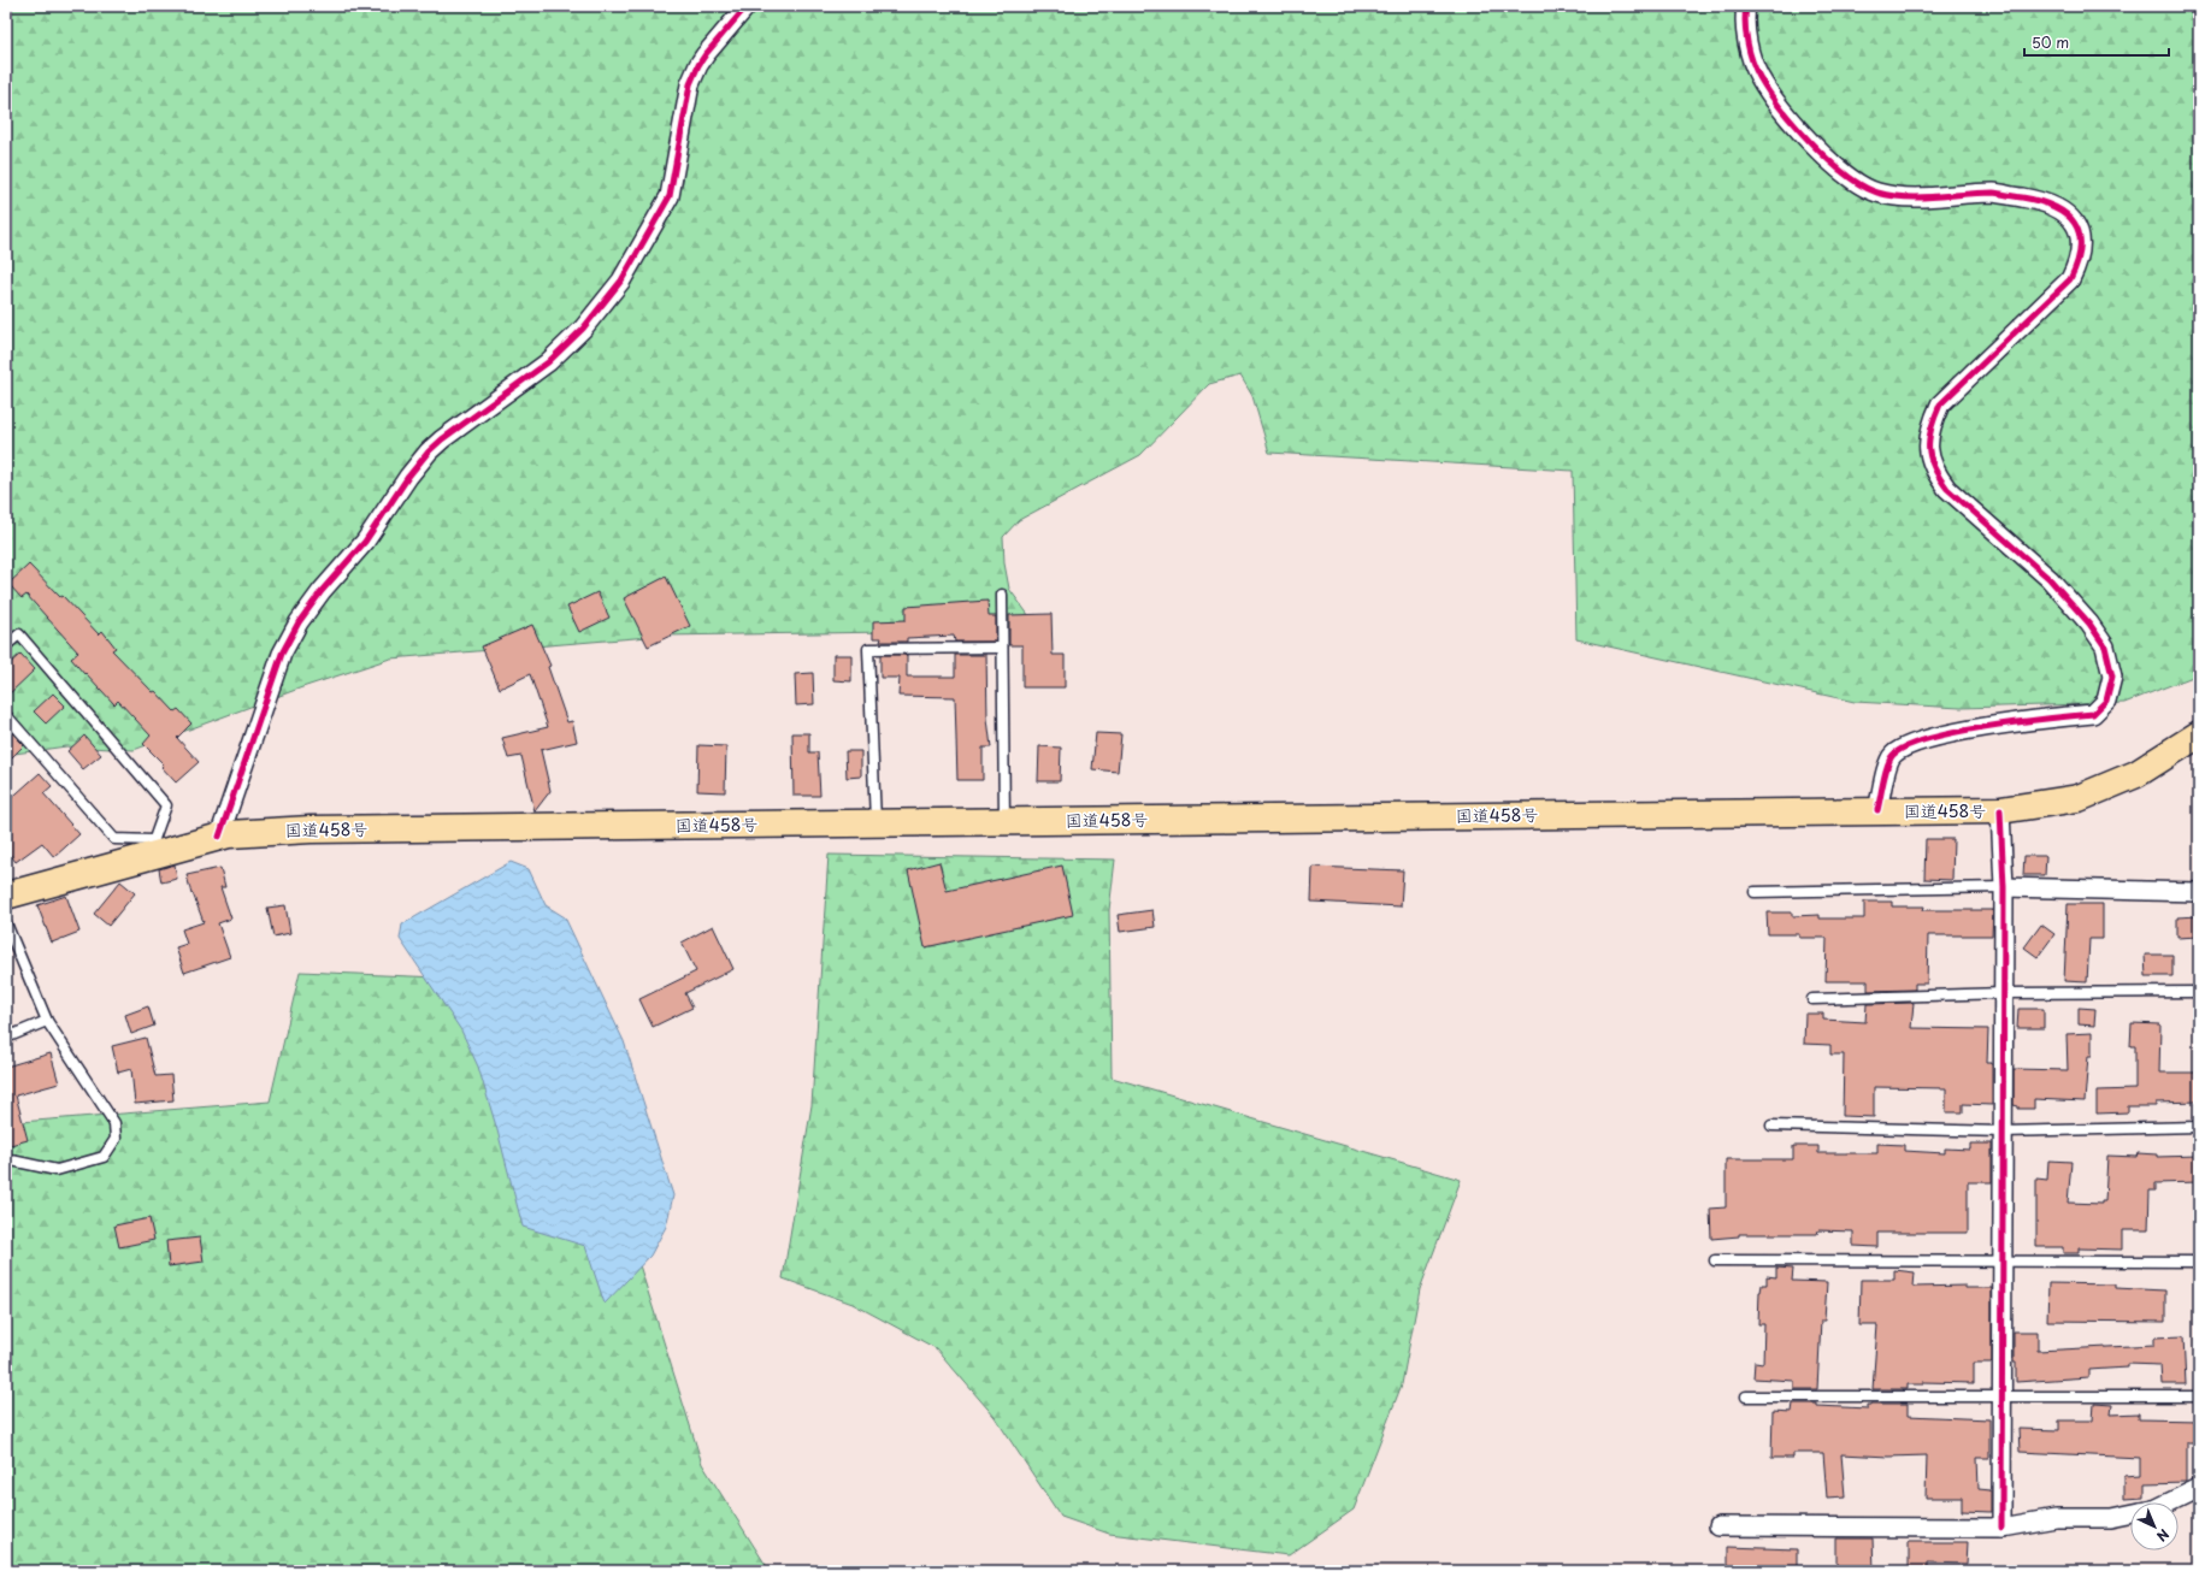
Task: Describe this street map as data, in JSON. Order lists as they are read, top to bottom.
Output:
{
  "streets": {
    "highway": ["国道458号"]
  },
  "scale_bar": "50 m",
  "north": "bottom right"
}
